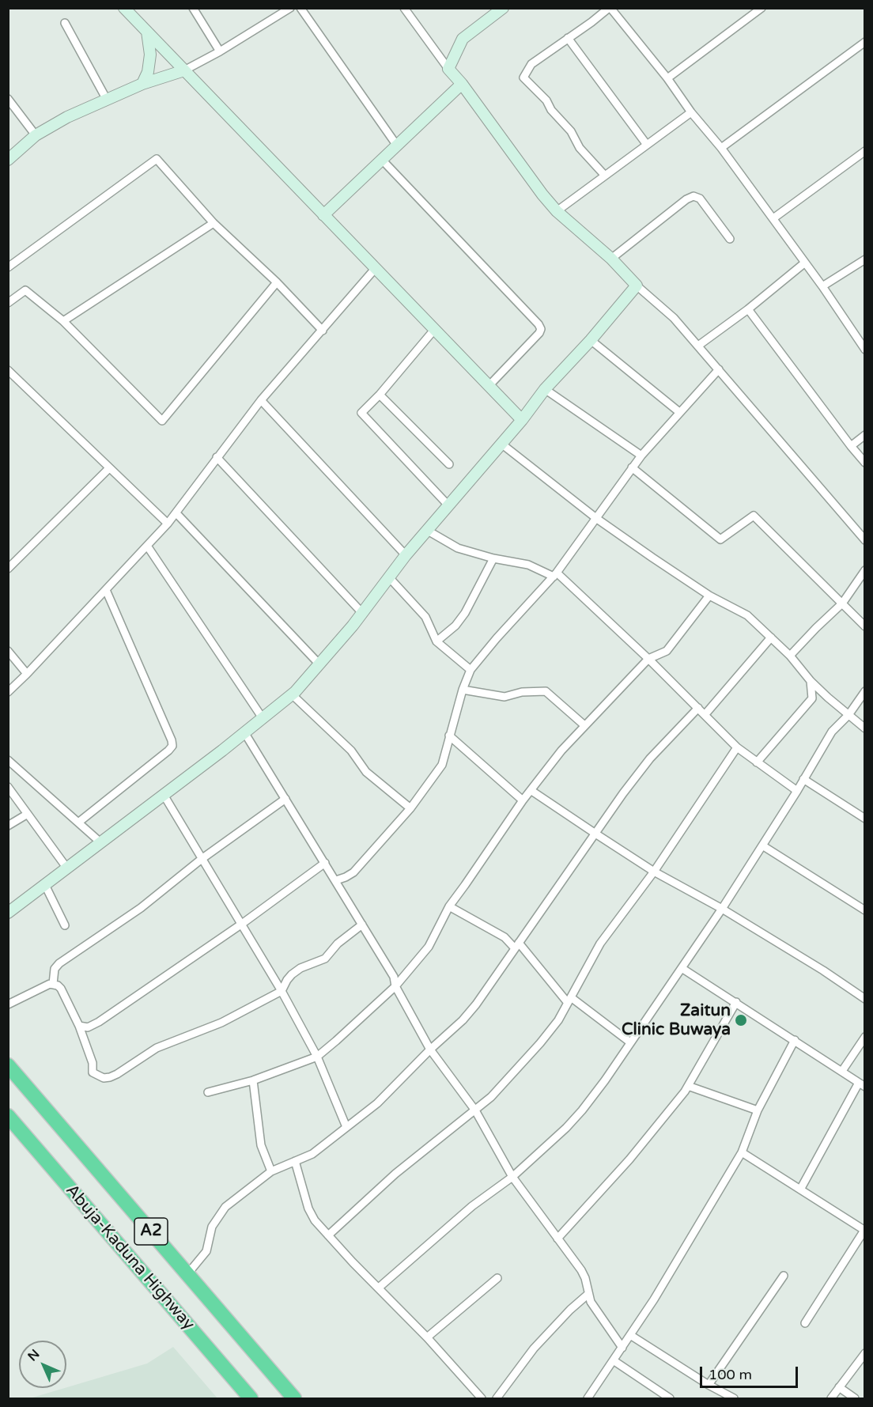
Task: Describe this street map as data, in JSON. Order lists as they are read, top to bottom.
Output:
{
  "streets": {
    "highway": ["A2", "Abuja-Kaduna Highway"]
  },
  "places": ["Zaitun Clinic Buwaya"],
  "scale_bar": "100 m",
  "north": "top left"
}
